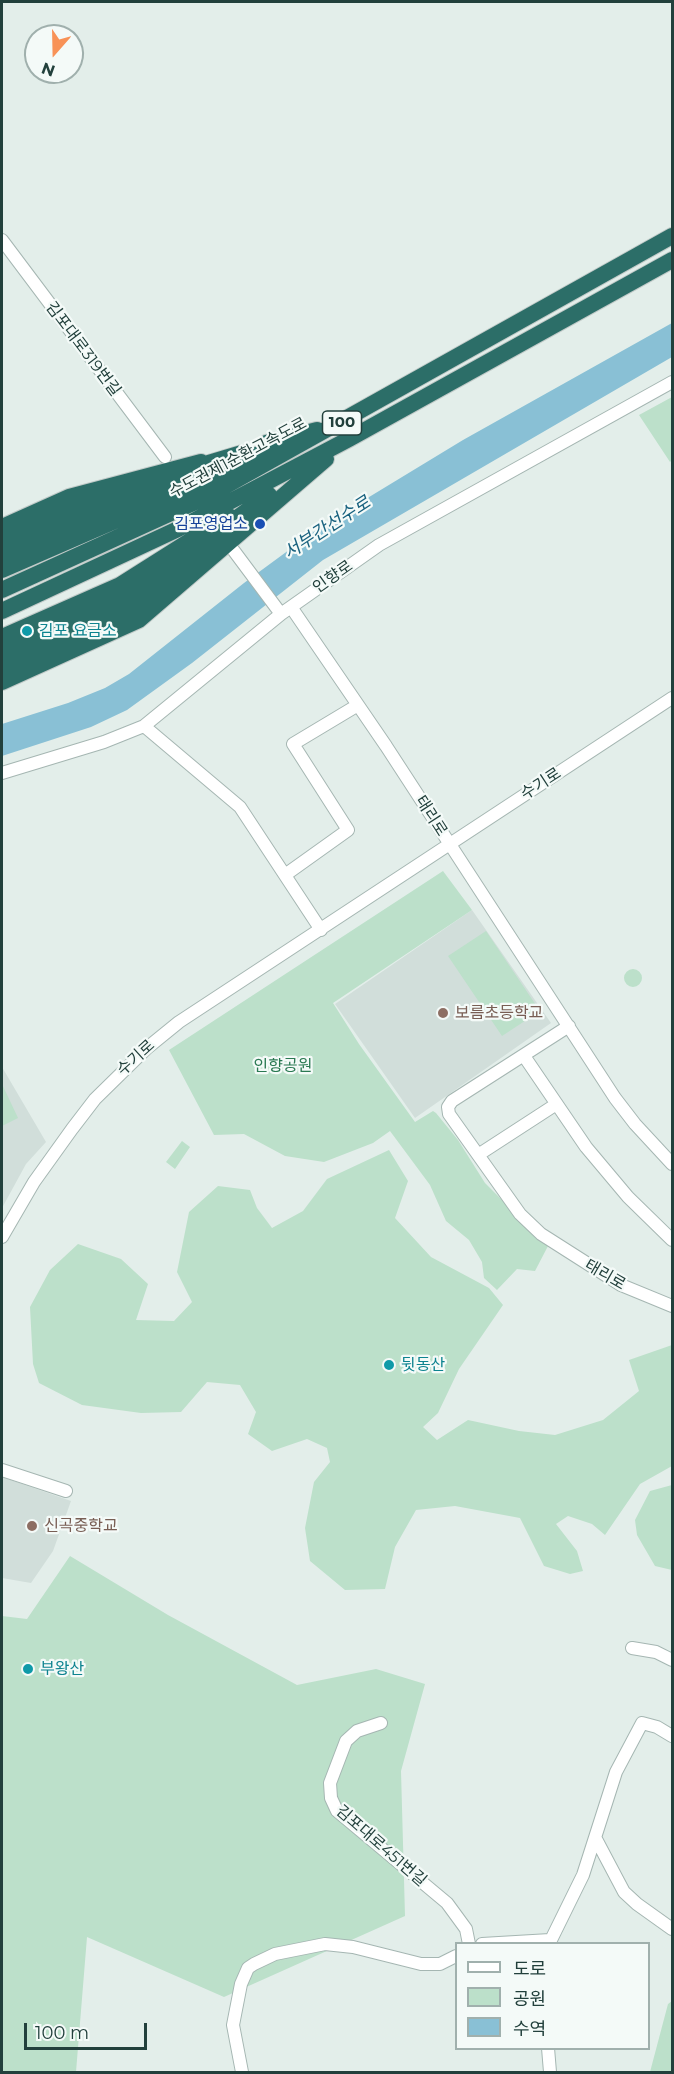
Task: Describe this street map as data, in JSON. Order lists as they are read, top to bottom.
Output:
{
  "streets": {
    "highway": ["100", "수도권제1순환고속도로"],
    "street": [
      "김포대로319번길",
      "인향로",
      "수기로",
      "태리로",
      "김포대로451번길"
    ]
  },
  "crossings": [
    ["인향로", "태리로"],
    ["수기로", "태리로"]
  ],
  "water": ["서부간선수로"],
  "parks": ["인향공원"],
  "places": [
    "김포영업소",
    "김포 요금소",
    "보름초등학교",
    "뒷동산",
    "신곡중학교",
    "부왕산"
  ],
  "legend": ["도로", "공원", "수역"],
  "scale_bar": "100 m",
  "north": "bottom"
}
